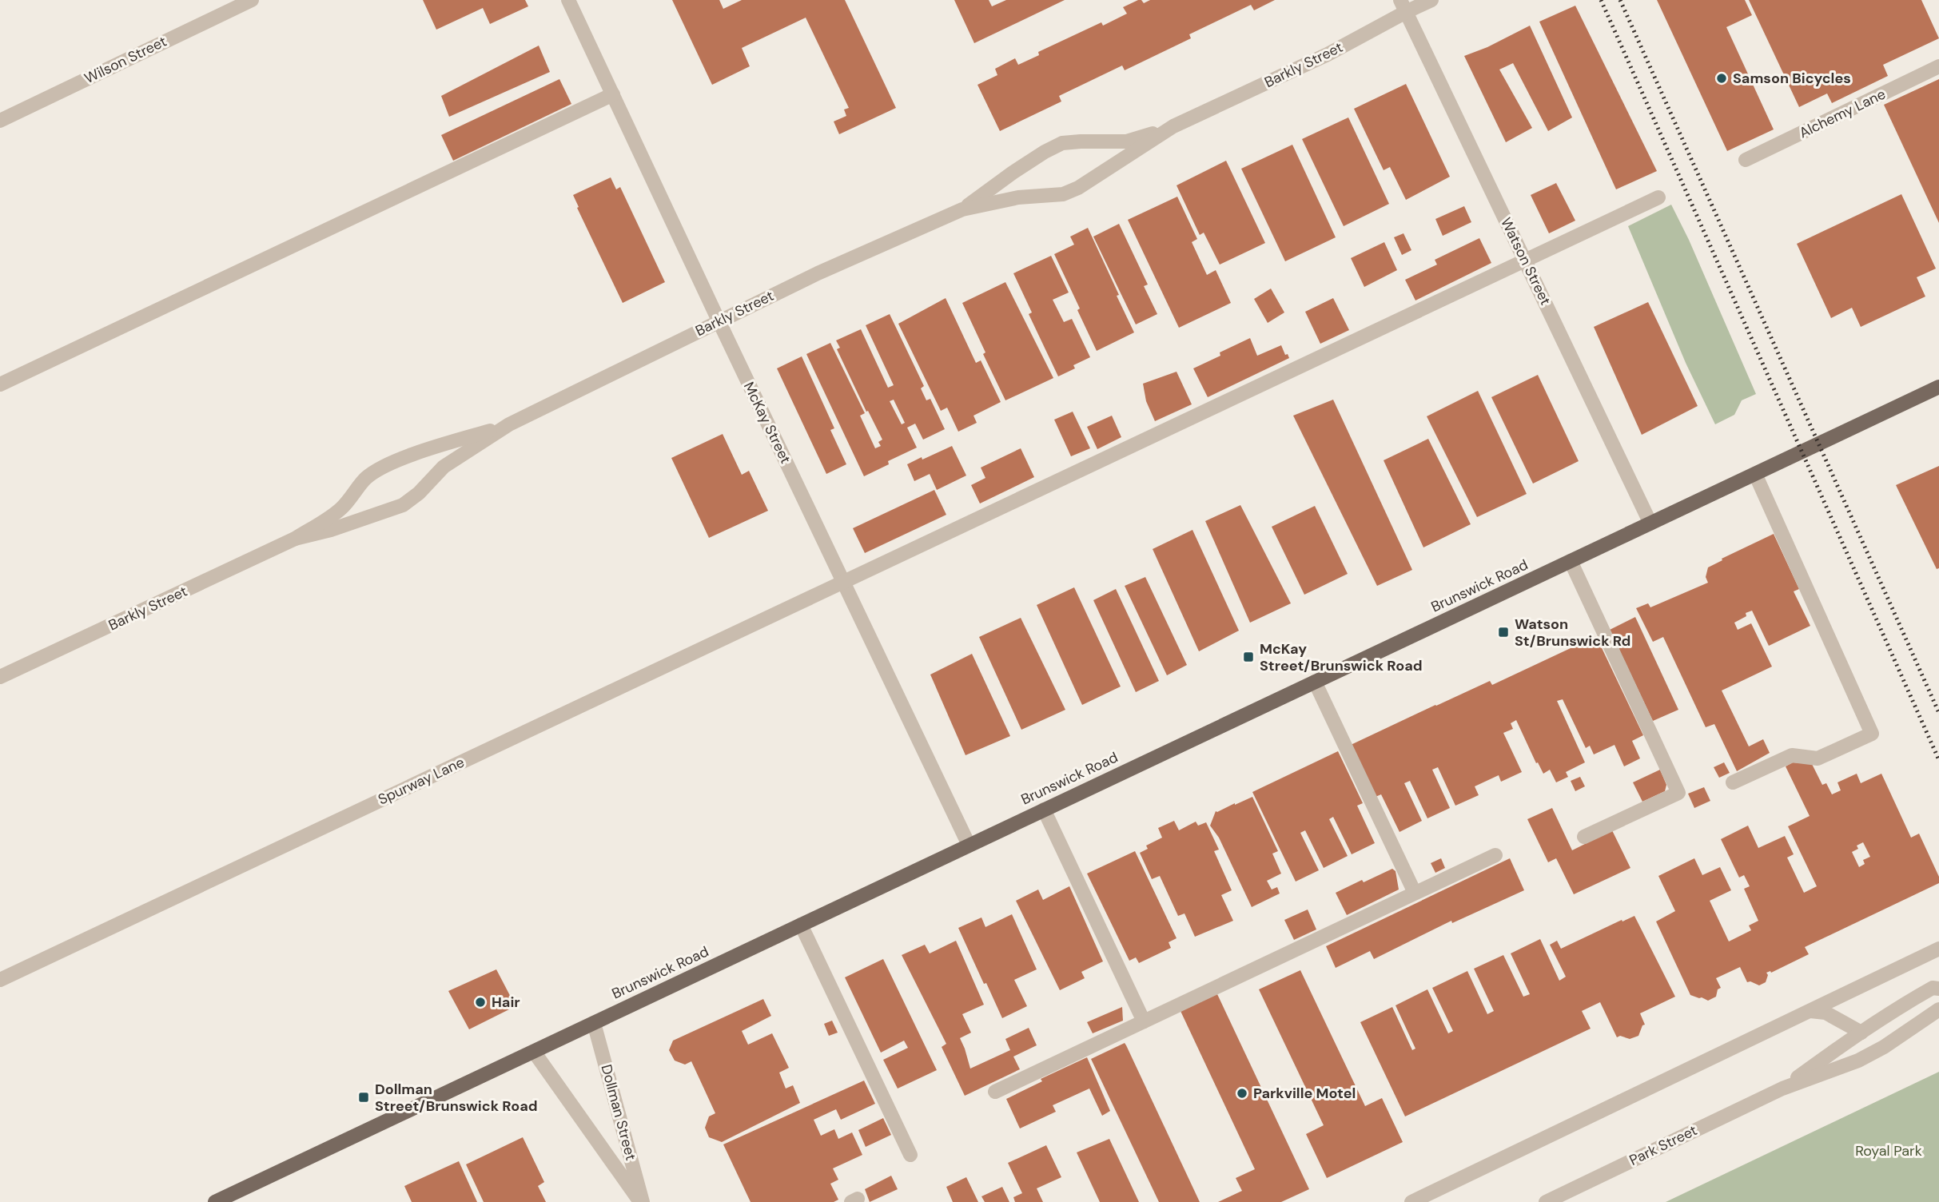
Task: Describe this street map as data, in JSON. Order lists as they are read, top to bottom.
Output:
{
  "streets": {
    "main road": ["Brunswick Road"],
    "street": [
      "Wilson Street",
      "Barkly Street",
      "Alchemy Lane",
      "Watson Street",
      "McKay Street",
      "Spurway Lane",
      "Dollman Street",
      "Park Street"
    ]
  },
  "crossings": [
    ["Barkly Street", "Watson Street"],
    ["Barkly Street", "McKay Street"],
    ["Watson Street", "Brunswick Road"],
    ["Watson Street", "Spurway Lane"],
    ["McKay Street", "Brunswick Road"],
    ["McKay Street", "Spurway Lane"],
    ["Brunswick Road", "Dollman Street"]
  ],
  "parks": ["Royal Park"],
  "places": {
    "other": ["Samson Bicycles", "Hair", "Parkville Motel"],
    "transit": ["Watson St/Brunswick Rd", "McKay Street/Brunswick Road", "Dollman Street/Brunswick Road"]
  }
}
